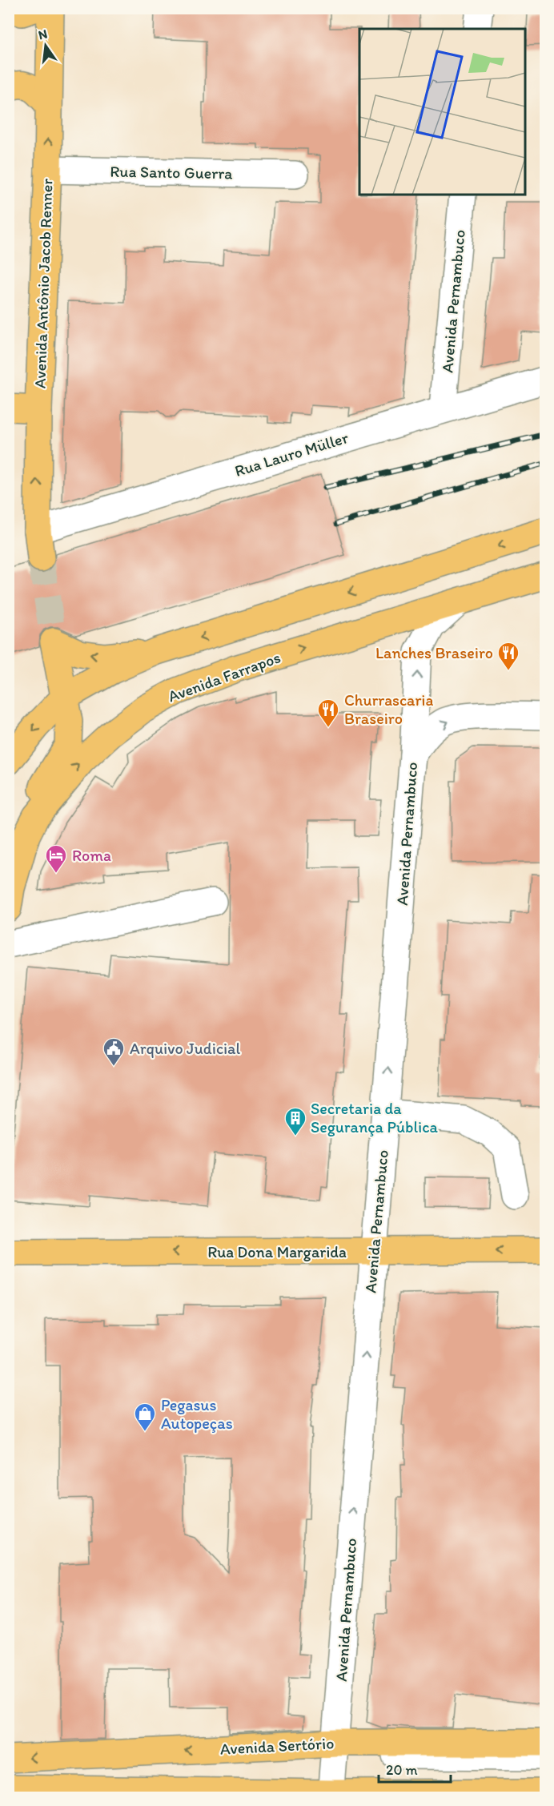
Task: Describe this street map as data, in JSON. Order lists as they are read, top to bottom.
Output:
{
  "streets": {
    "main road": [
      "Avenida Antônio Jacob Renner",
      "Avenida Farrapos",
      "Rua Dona Margarida",
      "Avenida Sertório"
    ],
    "street": ["Rua Santo Guerra", "Avenida Pernambuco", "Rua Lauro Müller"]
  },
  "crossings": [
    ["Rua Santo Guerra", "Avenida Antônio Jacob Renner"],
    ["Avenida Antônio Jacob Renner", "Rua Lauro Müller"],
    ["Avenida Pernambuco", "Rua Lauro Müller"],
    ["Avenida Pernambuco", "Avenida Farrapos"],
    ["Avenida Pernambuco", "Rua Dona Margarida"],
    ["Avenida Pernambuco", "Avenida Sertório"]
  ],
  "one_way": ["Avenida Pernambuco", "Rua Dona Margarida"],
  "places": {
    "restaurant": ["Lanches Braseiro", "Churrascaria Braseiro"],
    "hotel": ["Roma"],
    "public building": ["Arquivo Judicial"],
    "building": ["Secretaria da Segurança Pública"],
    "shop": ["Pegasus Autopeças"]
  },
  "scale_bar": "20 m",
  "north": "top"
}
